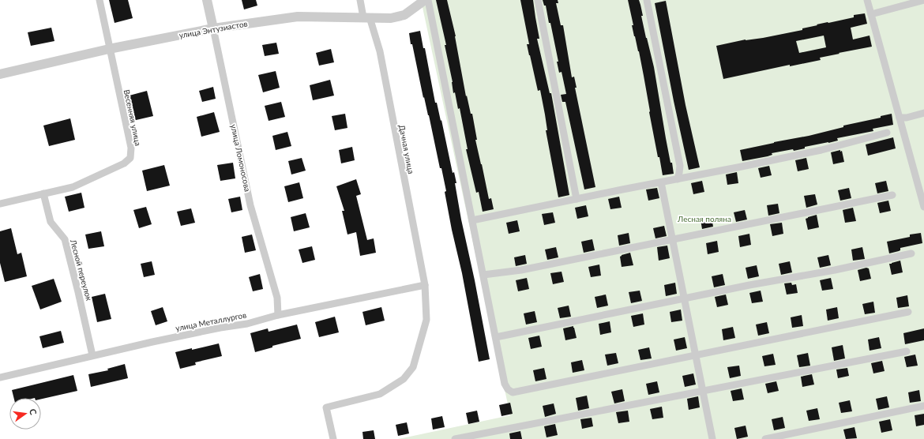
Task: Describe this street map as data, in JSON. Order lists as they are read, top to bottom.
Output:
{
  "streets": {
    "street": [
      "улица Энтузиастов",
      "Весенняя улица",
      "Дачная улица",
      "улица Ломоносова",
      "Лесной переулок",
      "улица Металлургов"
    ]
  },
  "crossings": [
    ["улица Энтузиастов", "Весенняя улица"],
    ["улица Энтузиастов", "Дачная улица"],
    ["улица Энтузиастов", "улица Ломоносова"],
    ["Весенняя улица", "Лесной переулок"],
    ["Дачная улица", "улица Металлургов"],
    ["улица Ломоносова", "улица Металлургов"],
    ["Лесной переулок", "улица Металлургов"]
  ],
  "parks": ["Лесная поляна"],
  "north": "right"
}
